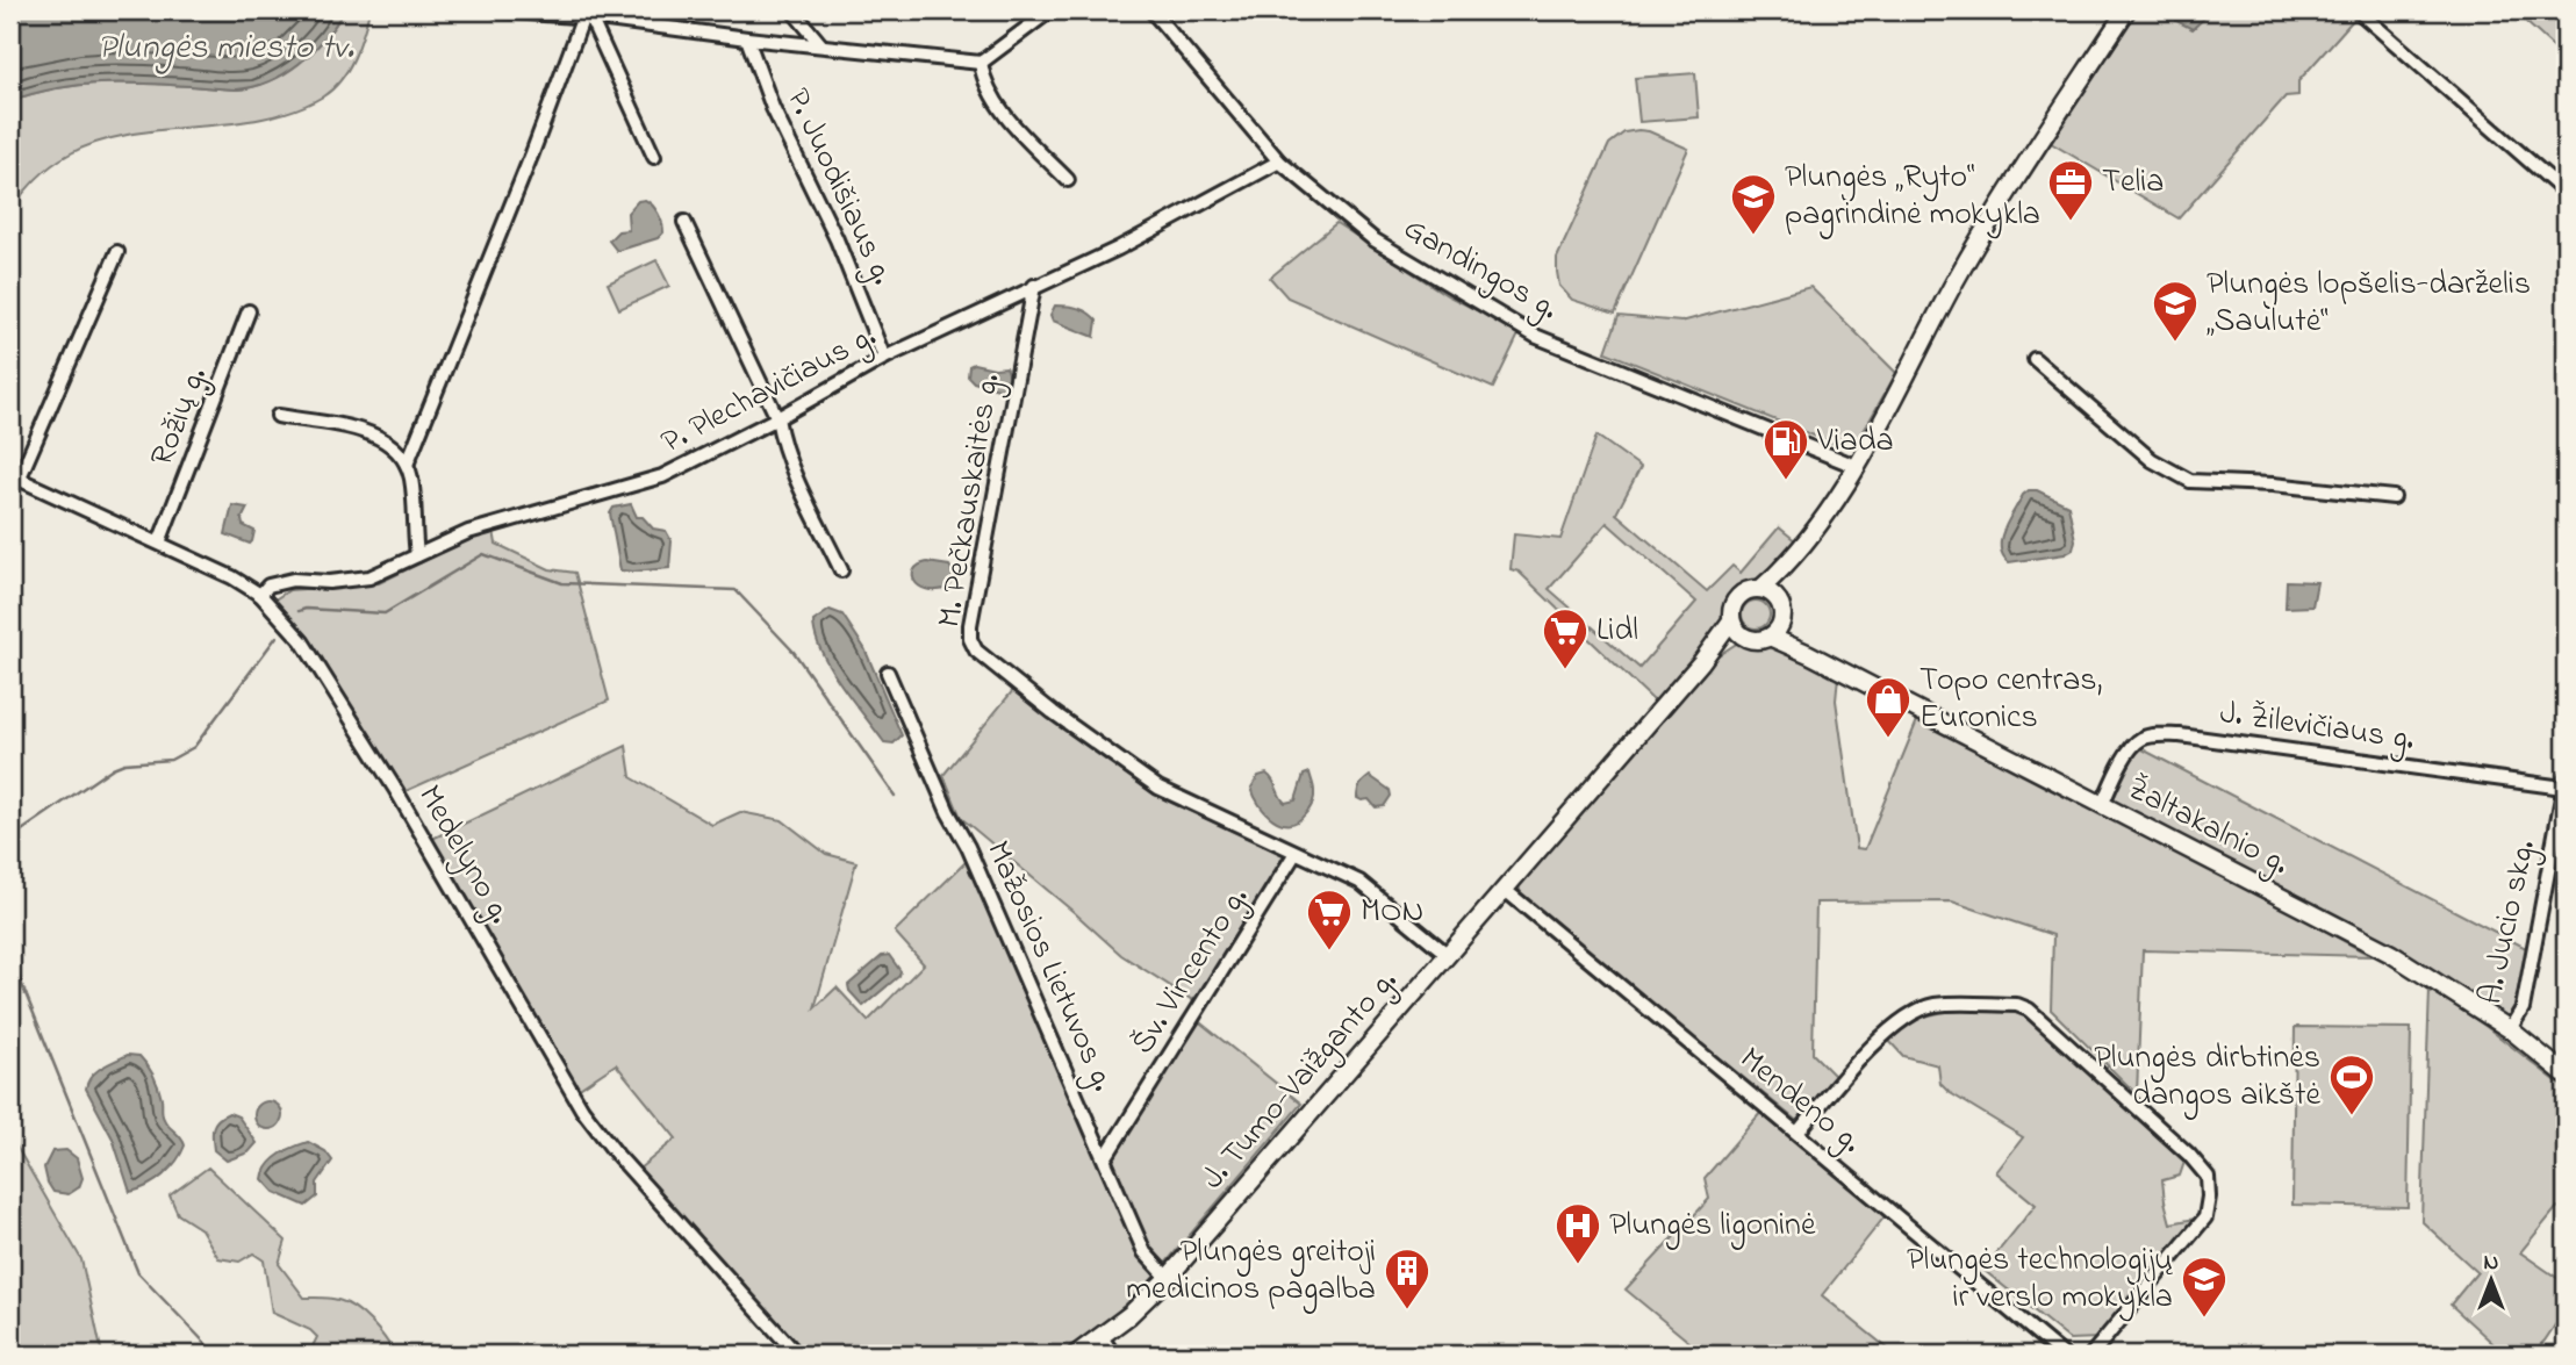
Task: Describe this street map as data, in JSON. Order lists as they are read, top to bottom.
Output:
{
  "streets": {
    "main road": ["Žaltakalnio g.", "J. Tumo-Vaižganto g."],
    "street": [
      "P. Juodišiaus g.",
      "Gandingos g.",
      "P. Plechavičiaus g.",
      "Rožių g.",
      "M. Pečkauskaitės g.",
      "J. Žilevičiaus g.",
      "Medelyno g.",
      "A. Jucio skg.",
      "Mažosios Lietuvos g.",
      "Šv. Vincento g.",
      "Mendeno g."
    ]
  },
  "crossings": [
    ["P. Juodišiaus g.", "P. Plechavičiaus g."],
    ["Gandingos g.", "P. Plechavičiaus g."],
    ["P. Plechavičiaus g.", "M. Pečkauskaitės g."],
    ["P. Plechavičiaus g.", "Medelyno g."],
    ["Rožių g.", "Medelyno g."],
    ["M. Pečkauskaitės g.", "Šv. Vincento g."],
    ["M. Pečkauskaitės g.", "J. Tumo-Vaižganto g."],
    ["J. Žilevičiaus g.", "Žaltakalnio g."],
    ["J. Žilevičiaus g.", "A. Jucio skg."],
    ["Žaltakalnio g.", "A. Jucio skg."],
    ["Žaltakalnio g.", "J. Tumo-Vaižganto g."],
    ["Mažosios Lietuvos g.", "Šv. Vincento g."],
    ["Mažosios Lietuvos g.", "J. Tumo-Vaižganto g."],
    ["J. Tumo-Vaižganto g.", "Mendeno g."]
  ],
  "water": ["Plungės miesto tv."],
  "places": {
    "office": ["Telia"],
    "school or university": ["Plungės „Ryto“ pagrindinė mokykla", "Plungės lopšelis-darželis „Saulutė“", "Plungės technologijų ir verslo mokykla"],
    "fuel station": ["Viada"],
    "supermarket": ["Lidl", "MON"],
    "shop": ["Topo centras, Euronics"],
    "sports": ["Plungės dirbtinės dangos aikštė"],
    "hospital": ["Plungės ligoninė"],
    "building": ["Plungės greitoji medicinos pagalba"]
  },
  "north": "top"
}
